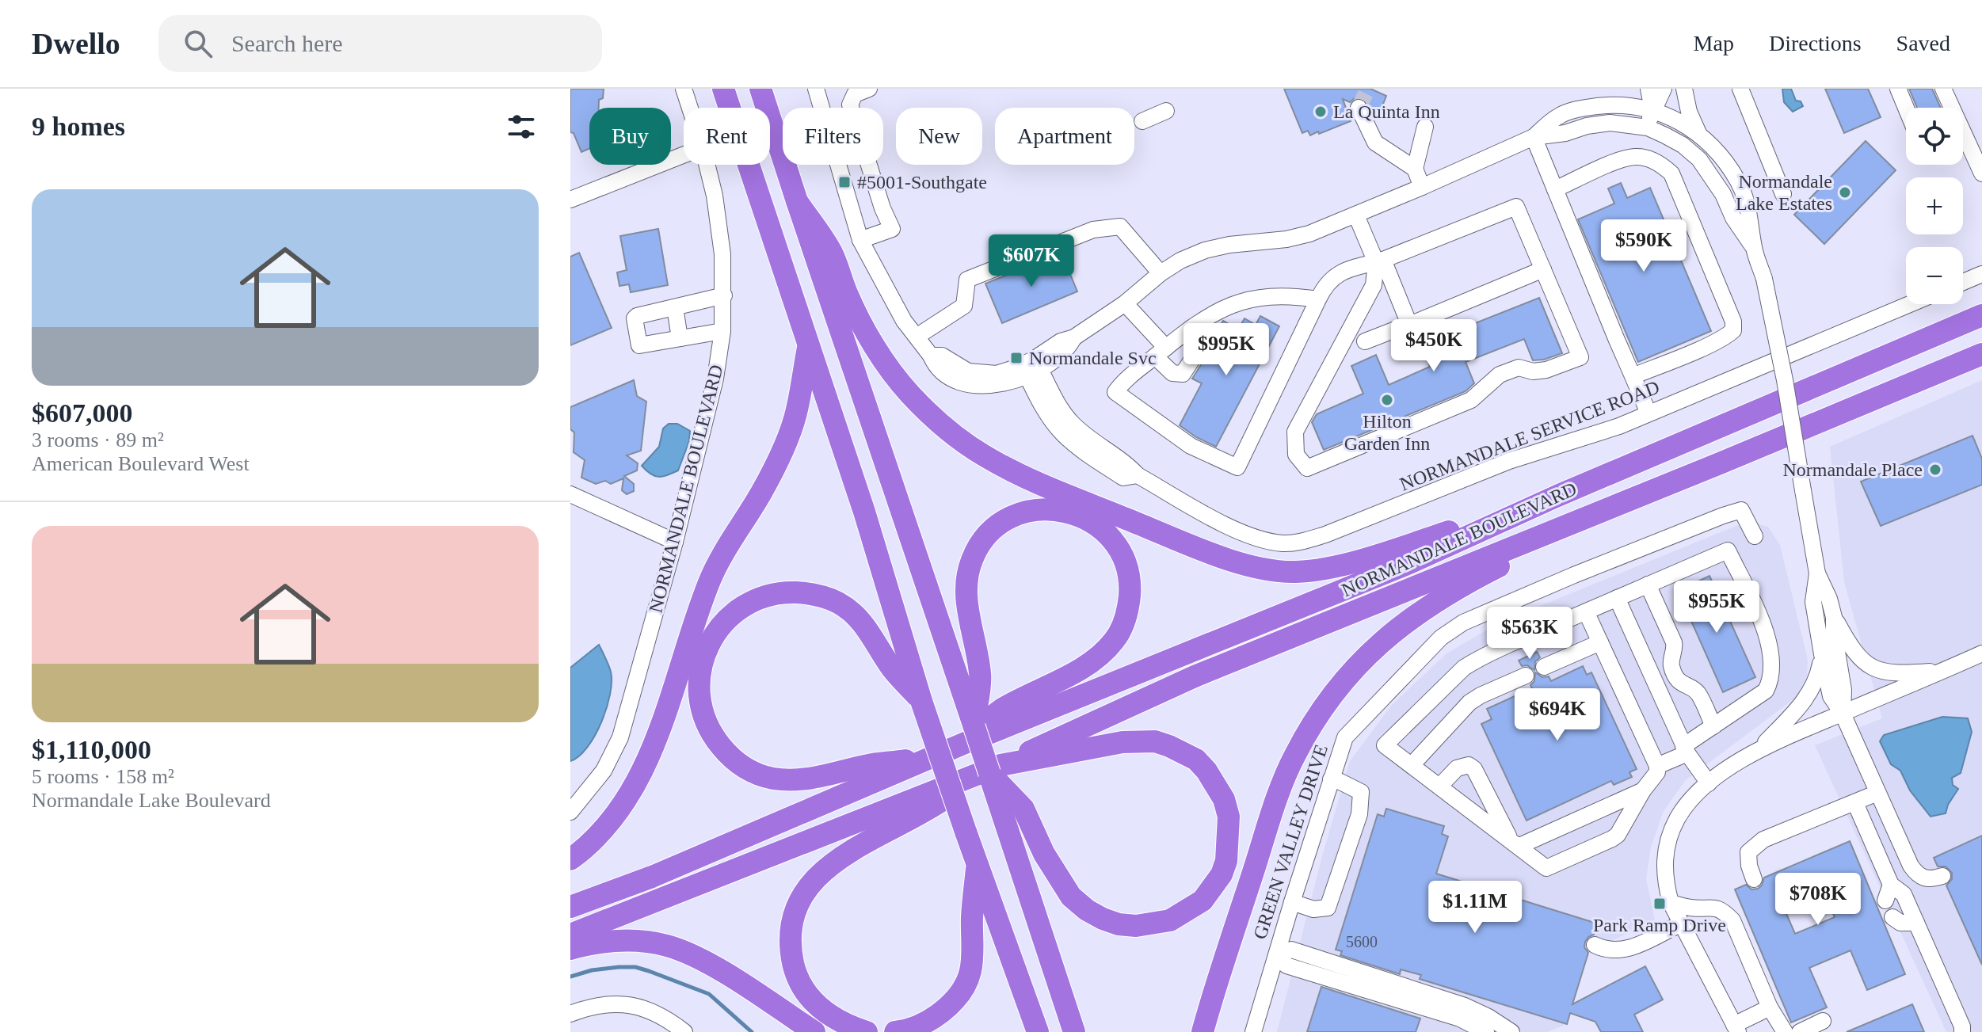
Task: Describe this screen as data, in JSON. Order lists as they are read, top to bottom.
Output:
{
  "streets": {
    "highway": ["NORMANDALE BOULEVARD"],
    "street": ["NORMANDALE SERVICE ROAD", "GREEN VALLEY DRIVE"]
  },
  "places": {
    "other": [
      "La Quinta Inn",
      "Normandale Lake Estates",
      "Hilton Garden Inn",
      "Normandale Place"
    ],
    "transit": ["#5001-Southgate", "Normandale Svc", "Park Ramp Drive"]
  },
  "house_numbers": ["5600"],
  "page": {
    "header": "Dwello",
    "search": "Search here",
    "nav": ["Map", "Directions", "Saved"],
    "heading": "9 homes",
    "map_buttons": ["+", "−"],
    "chip": [
      "Buy",
      "Rent",
      "Filters",
      "New",
      "Apartment"
    ],
    "list": [
      {
        "name": "$607,000",
        "note": "3 rooms · 89 m² · American Boulevard West"
      },
      {
        "name": "$1,110,000",
        "note": "5 rooms · 158 m² · Normandale Lake Boulevard"
      }
    ],
    "price": [
      "$590K",
      "$607K",
      "$450K",
      "$995K",
      "$955K",
      "$563K",
      "$694K",
      "$708K",
      "$1.11M"
    ]
  }
}
